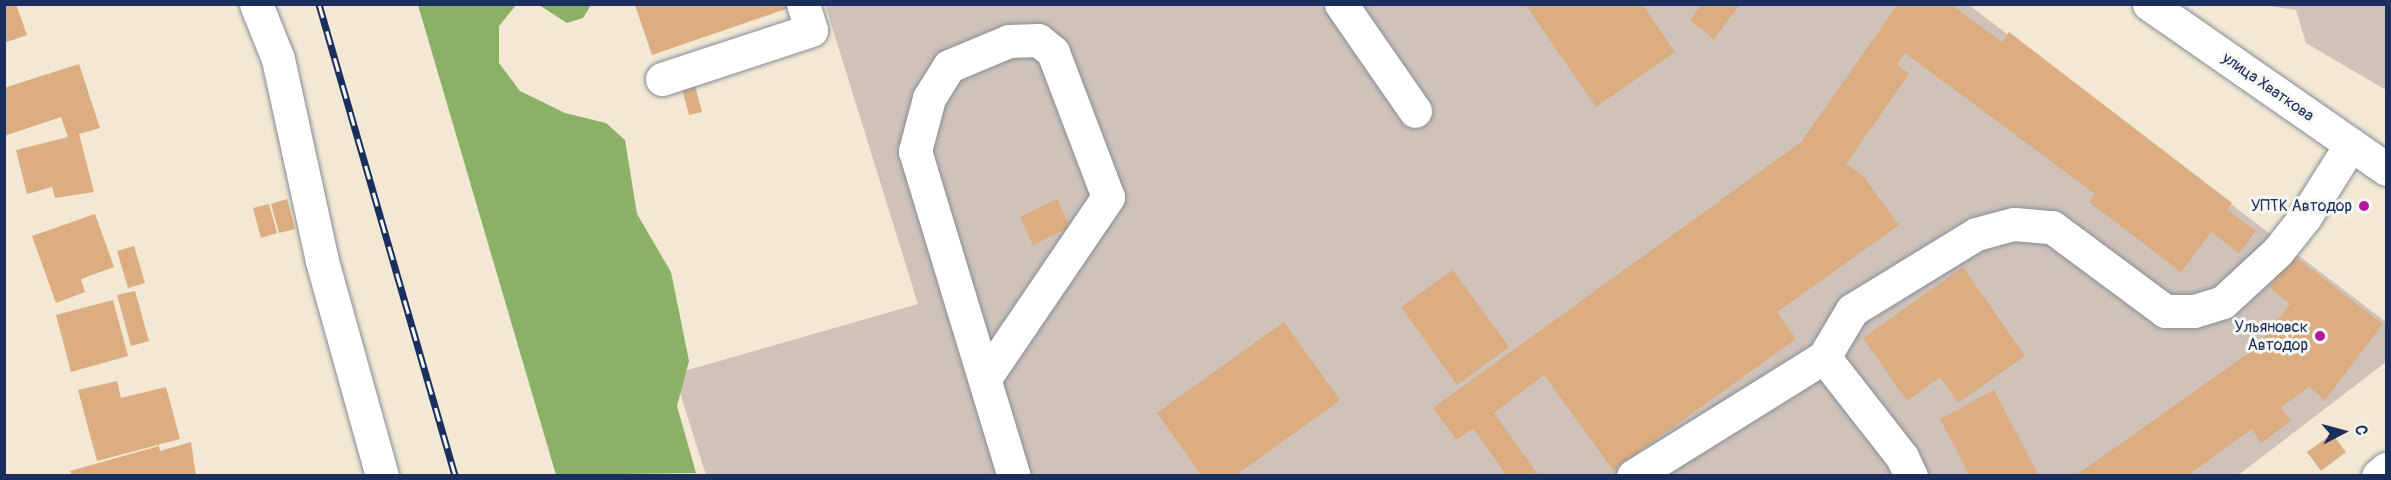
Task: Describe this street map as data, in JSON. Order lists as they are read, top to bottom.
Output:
{
  "streets": {
    "main road": ["улица Хваткова"]
  },
  "places": ["УПТК Автодор", "Ульяновск Автодор"],
  "north": "right"
}
